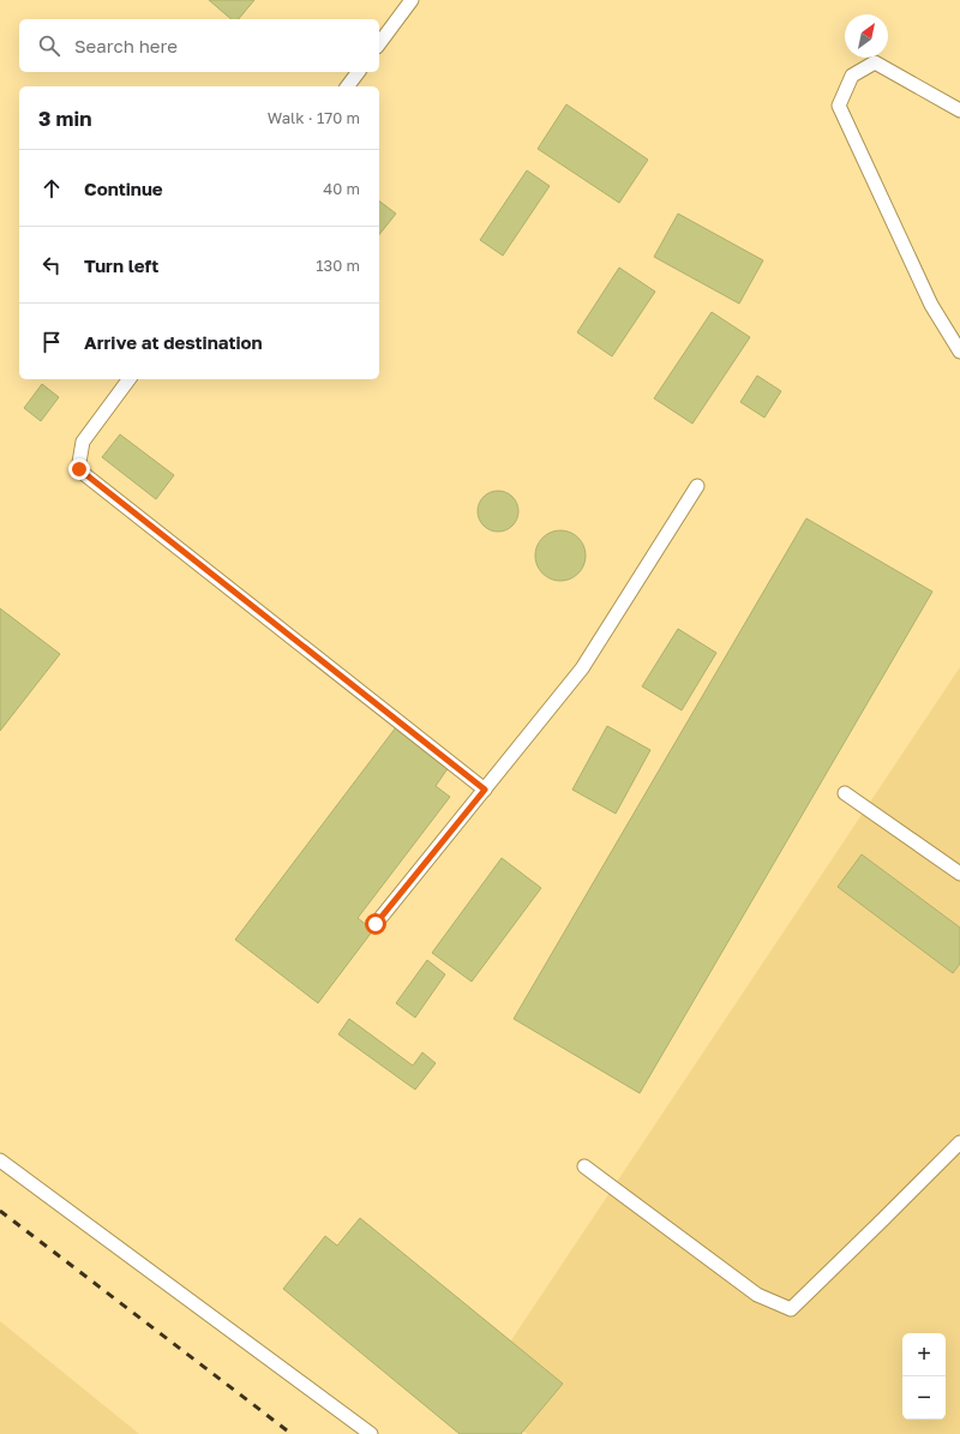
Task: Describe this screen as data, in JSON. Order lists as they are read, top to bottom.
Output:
{
  "north": "top right",
  "page": {
    "search": "Search here",
    "heading": ["3 min", "Walk · 170 m"],
    "list": [
      ["Continue", "40 m"],
      ["Turn left", "130 m"],
      "Arrive at destination"
    ],
    "map_buttons": ["+", "−"]
  }
}
